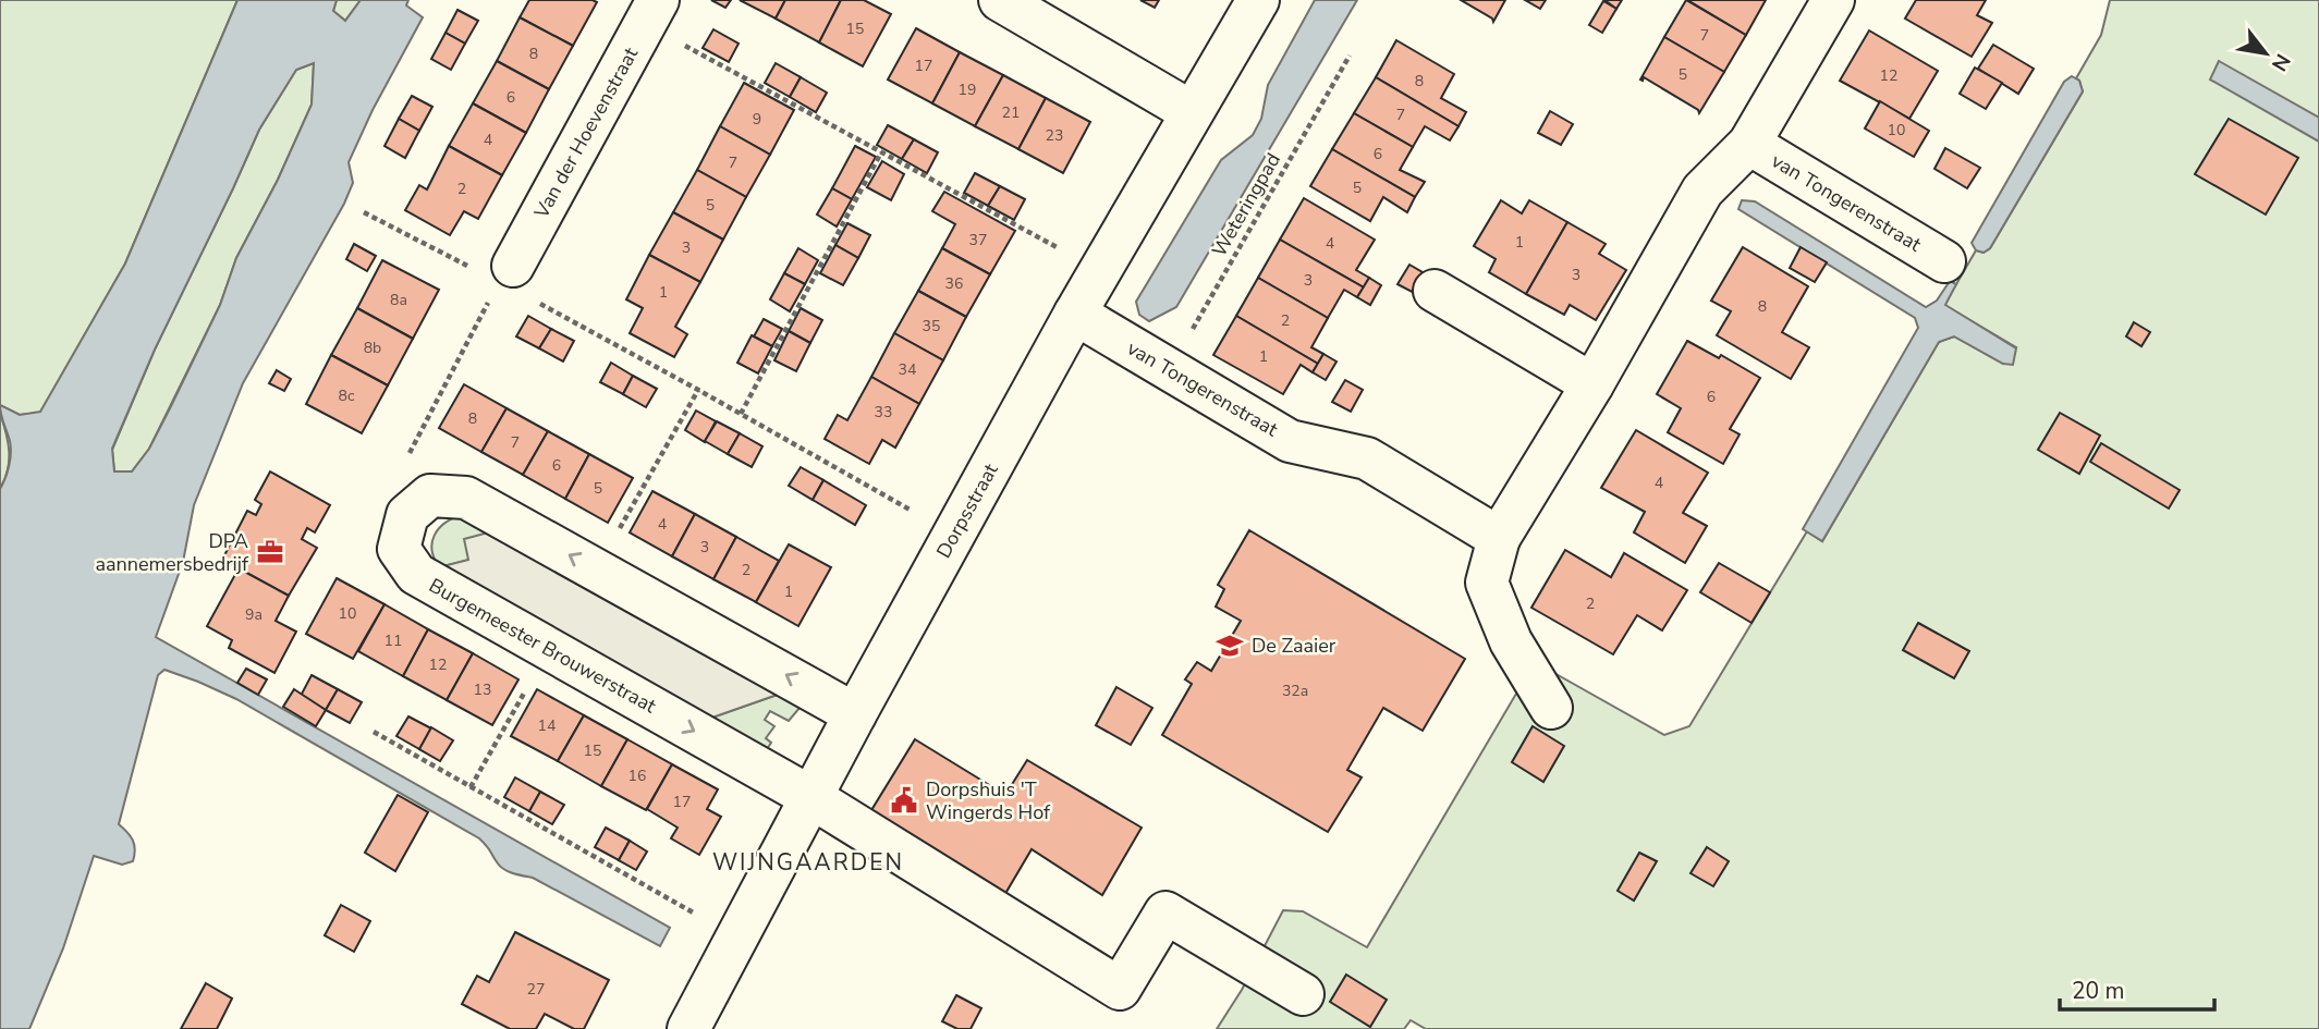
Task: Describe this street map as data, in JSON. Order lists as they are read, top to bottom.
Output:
{
  "streets": {
    "street": [
      "Van der Hoevenstraat",
      "van Tongerenstraat",
      "Dorpsstraat",
      "Burgemeester Brouwerstraat"
    ],
    "path": ["Weteringpad"]
  },
  "crossings": [
    ["van Tongerenstraat", "Weteringpad"],
    ["van Tongerenstraat", "Dorpsstraat"],
    ["Dorpsstraat", "Burgemeester Brouwerstraat"]
  ],
  "districts": ["WIJNGAARDEN"],
  "places": {
    "office": ["DPA aannemersbedrijf"],
    "school or university": ["De Zaaier"],
    "public building": ["Dorpshuis 'T Wingerds Hof"]
  },
  "house_numbers": [
    "15",
    "7",
    "8",
    "17",
    "5",
    "12",
    "8",
    "19",
    "6",
    "21",
    "7",
    "9",
    "10",
    "23",
    "4",
    "6",
    "7",
    "5",
    "2",
    "5",
    "37",
    "1",
    "4",
    "3",
    "3",
    "3",
    "36",
    "1",
    "8a",
    "8",
    "2",
    "35",
    "8b",
    "1",
    "34",
    "8c",
    "6",
    "33",
    "8",
    "7",
    "6",
    "4",
    "5",
    "4",
    "3",
    "2",
    "1",
    "2",
    "10",
    "9a",
    "11",
    "12",
    "13",
    "32a",
    "14",
    "15",
    "16",
    "17",
    "27"
  ],
  "scale_bar": "20 m",
  "north": "bottom right"
}
